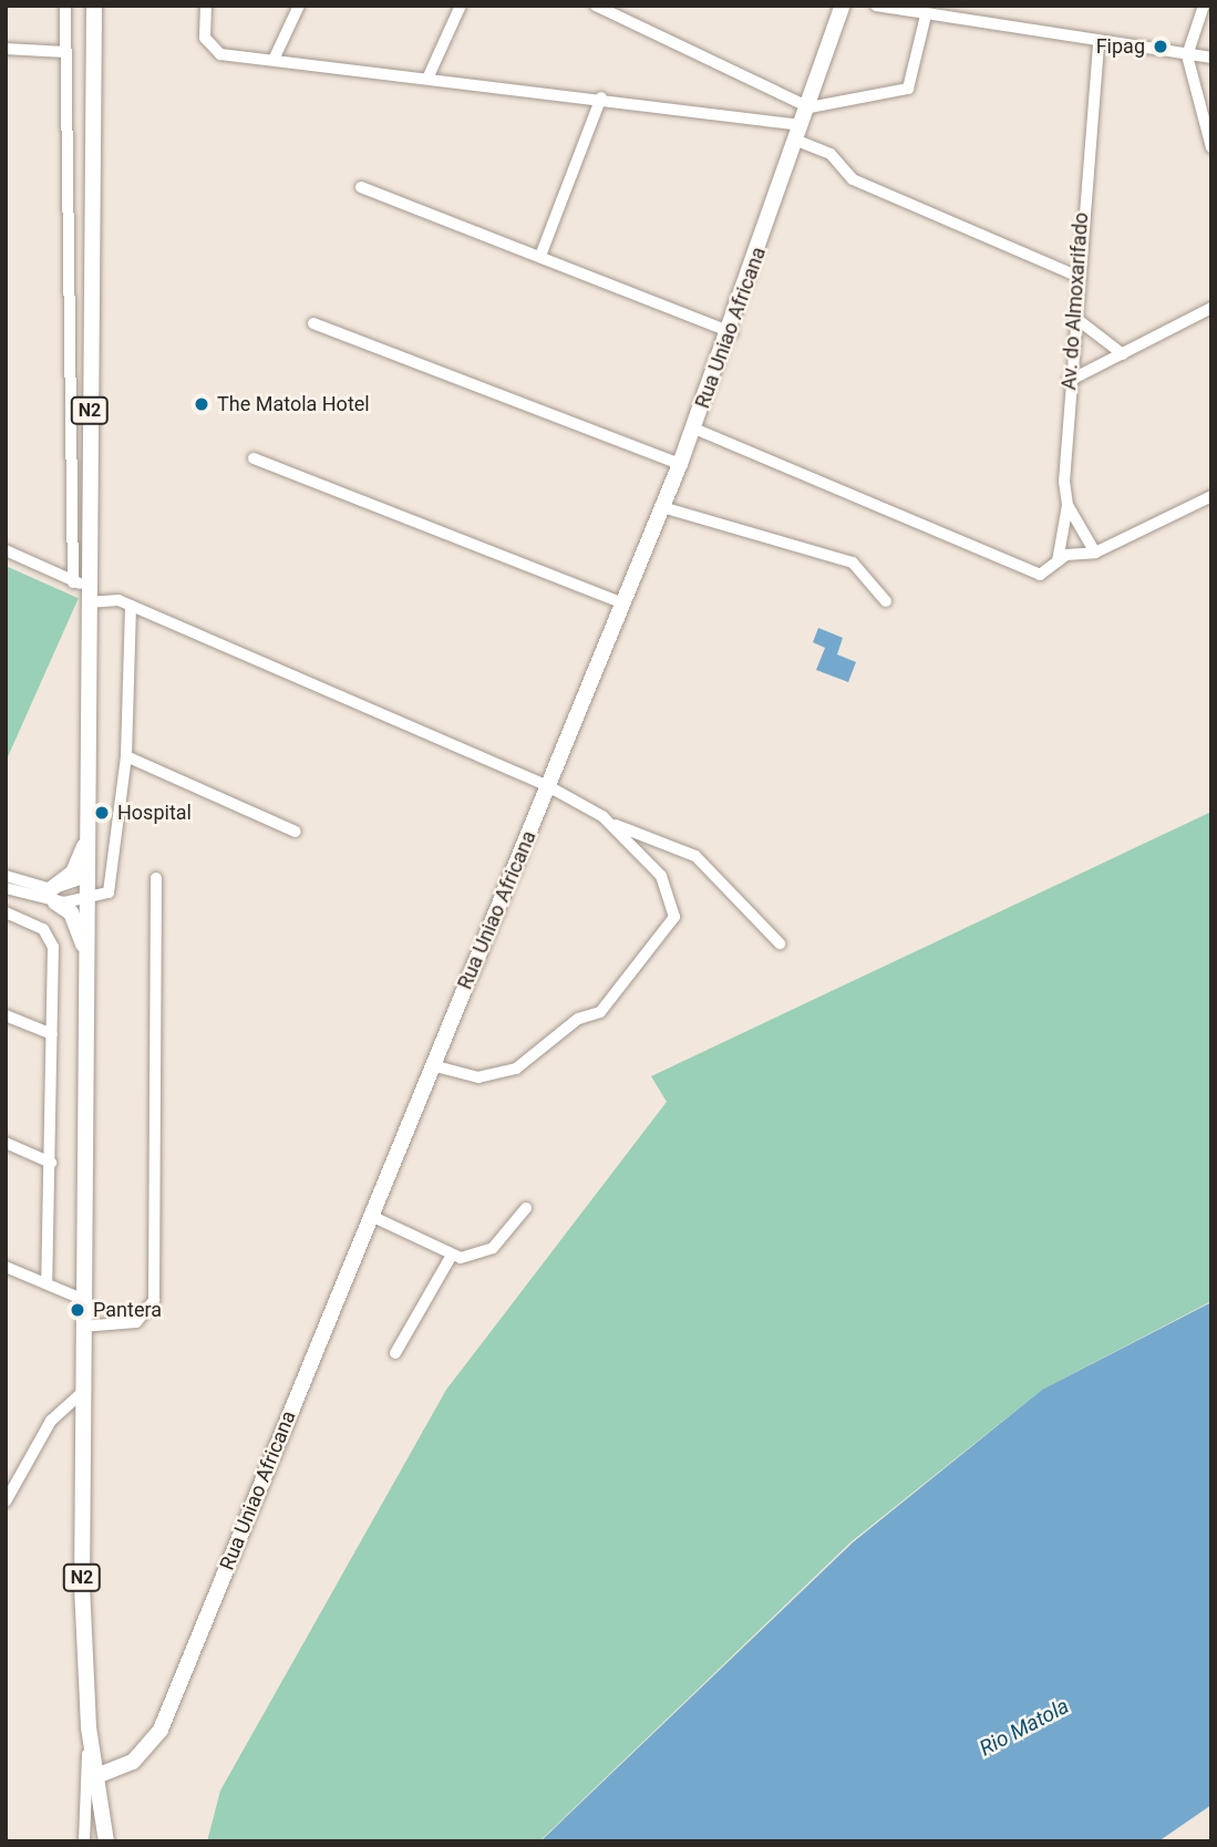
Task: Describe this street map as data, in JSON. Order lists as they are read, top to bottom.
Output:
{
  "streets": {
    "main road": ["Rua Uniao Africana", "N2"],
    "street": ["Av. do Almoxarifado"]
  },
  "crossings": [
    ["Rua Uniao Africana", "N2"]
  ],
  "water": ["Rio Matola"],
  "places": [
    "Fipag",
    "The Matola Hotel",
    "Hospital",
    "Pantera"
  ]
}
